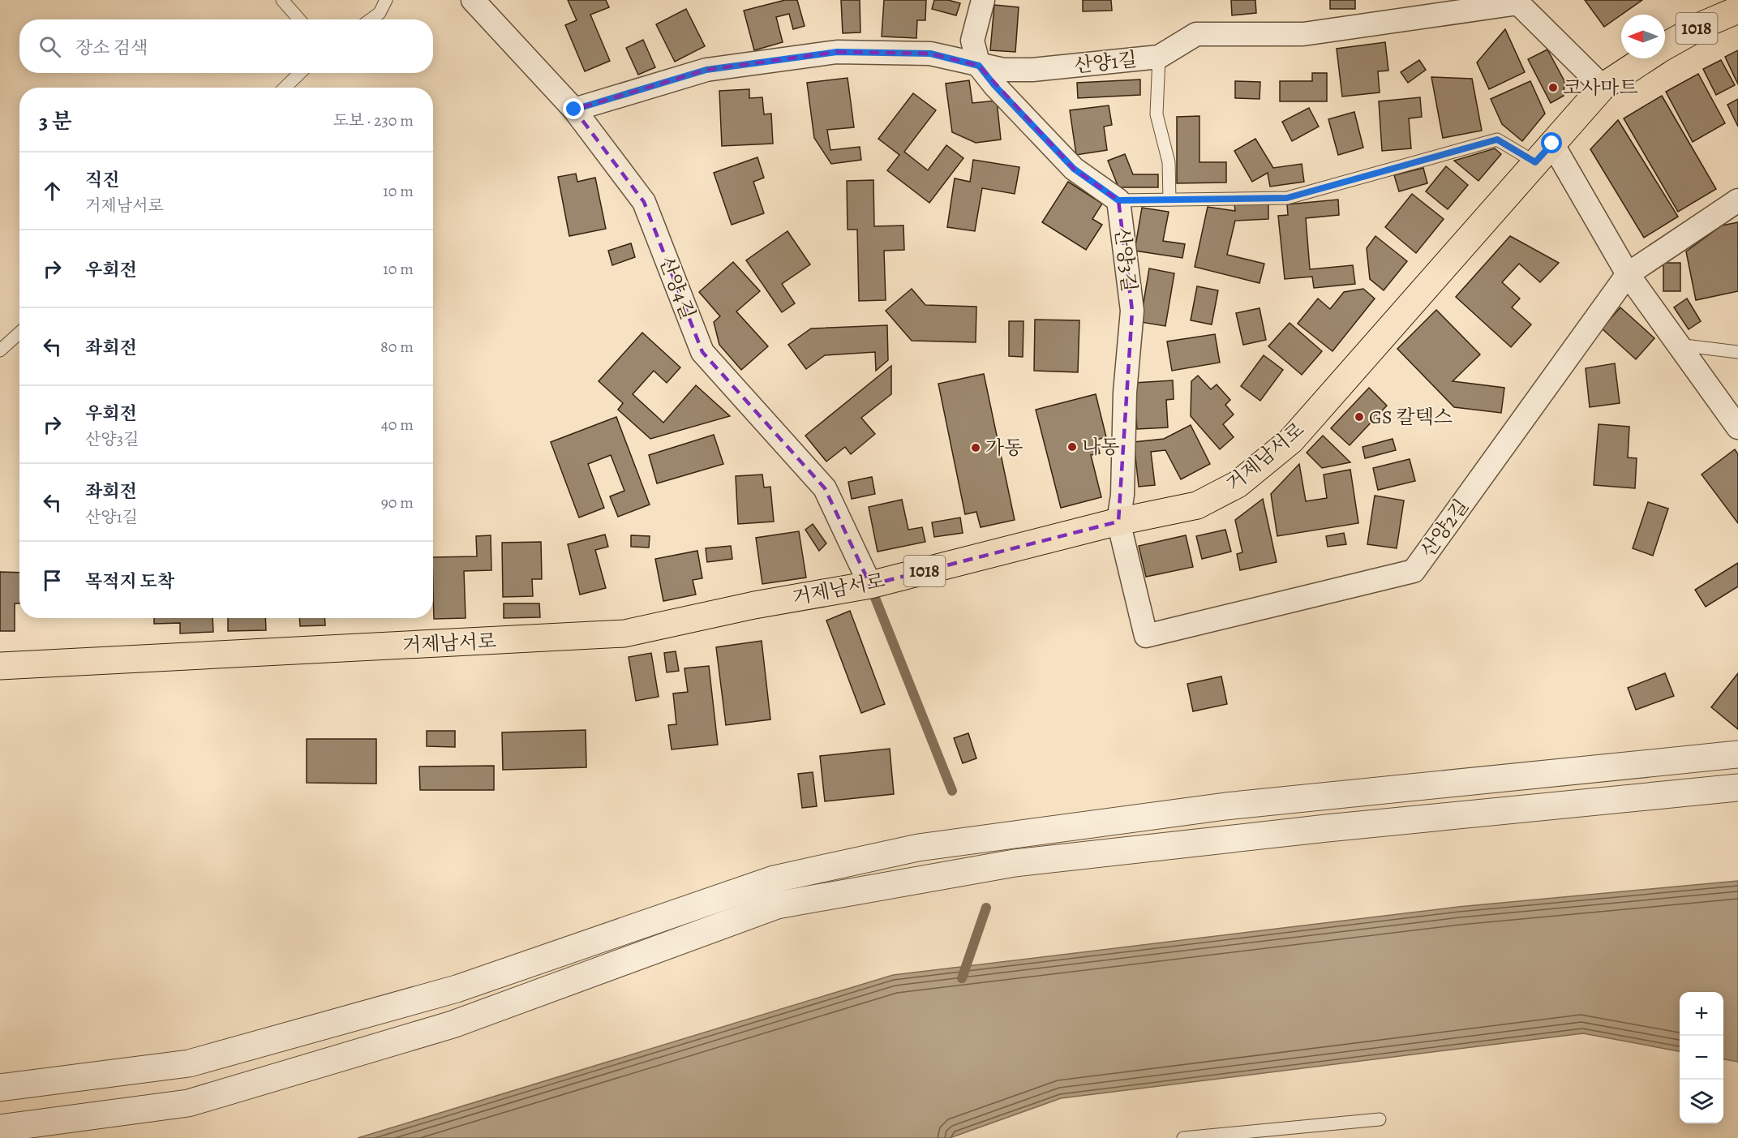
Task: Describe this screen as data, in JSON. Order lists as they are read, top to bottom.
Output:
{
  "streets": {
    "main road": ["1018", "거제남서로"],
    "street": [
      "산양1길",
      "산양3길",
      "산양4길",
      "산양2길"
    ]
  },
  "crossings": [
    ["산양1길", "산양3길"],
    ["산양1길", "산양4길"],
    ["산양1길", "거제남서로"],
    ["산양3길", "거제남서로"],
    ["산양3길", "산양2길"],
    ["산양4길", "거제남서로"],
    ["거제남서로", "산양2길"]
  ],
  "places": [
    "코사마트",
    "GS 칼텍스",
    "나동",
    "가동"
  ],
  "north": "left",
  "page": {
    "search": "장소 검색",
    "heading": ["3 분", "도보 · 230 m"],
    "list": [
      ["직진", "거제남서로", "10 m"],
      ["우회전", "10 m"],
      ["좌회전", "80 m"],
      ["우회전", "산양3길", "40 m"],
      ["좌회전", "산양1길", "90 m"],
      "목적지 도착"
    ],
    "map_buttons": ["+", "−"]
  }
}
